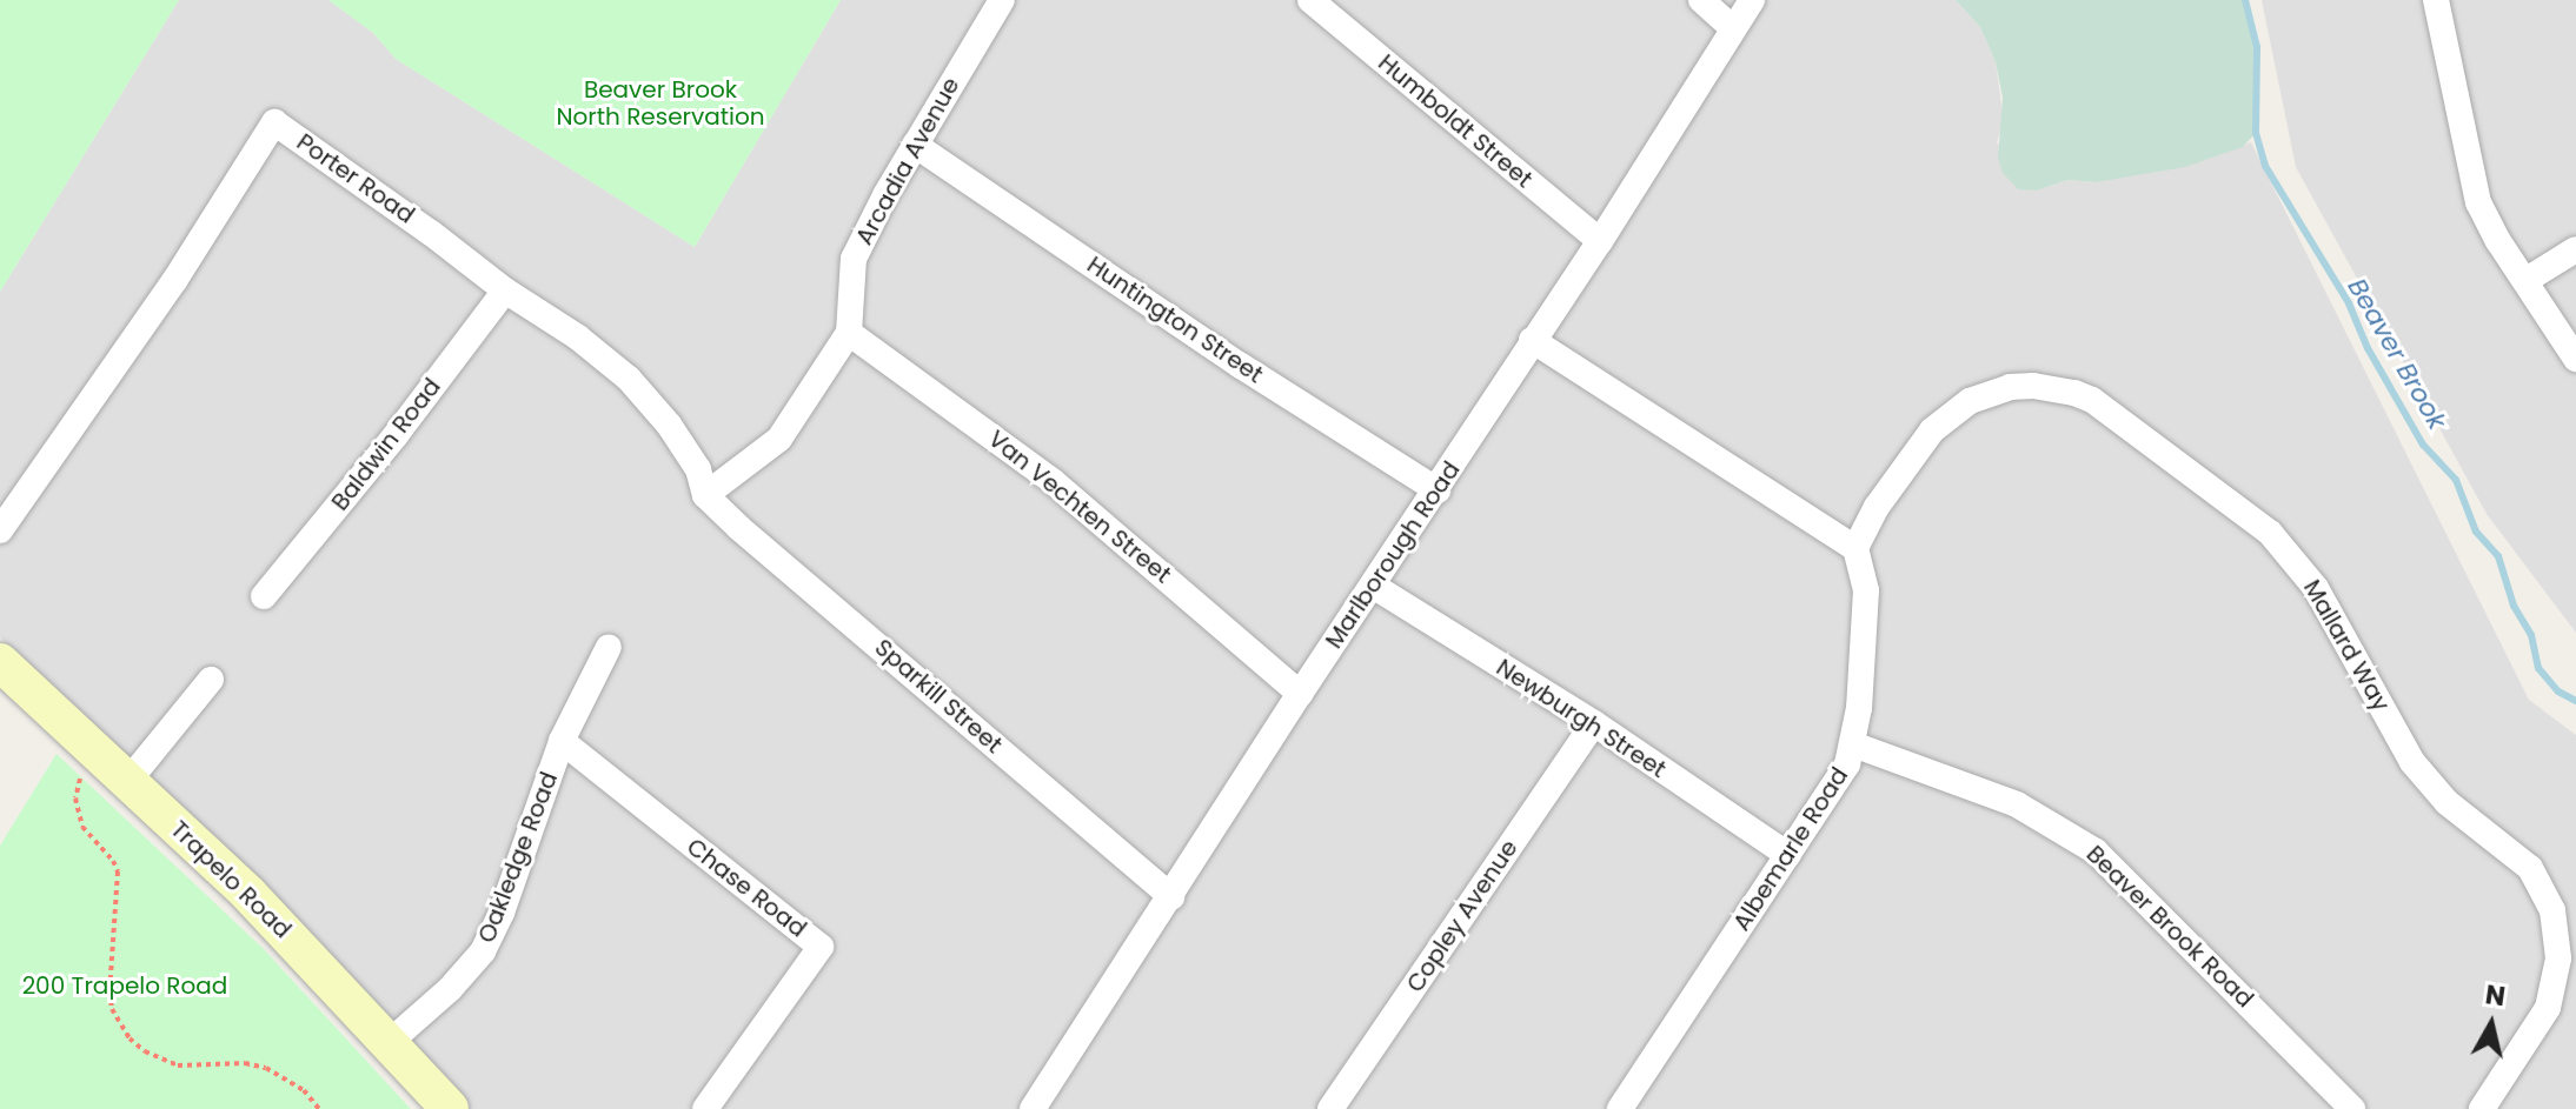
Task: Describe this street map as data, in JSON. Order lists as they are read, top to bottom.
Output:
{
  "streets": {
    "main road": ["Trapelo Road"],
    "street": [
      "Humboldt Street",
      "Arcadia Avenue",
      "Porter Road",
      "Huntington Street",
      "Baldwin Road",
      "Van Vechten Street",
      "Marlborough Road",
      "Mallard Way",
      "Sparkill Street",
      "Newburgh Street",
      "Albemarle Road",
      "Oakledge Road",
      "Chase Road",
      "Copley Avenue",
      "Beaver Brook Road"
    ]
  },
  "crossings": [
    ["Humboldt Street", "Marlborough Road"],
    ["Arcadia Avenue", "Huntington Street"],
    ["Arcadia Avenue", "Van Vechten Street"],
    ["Porter Road", "Baldwin Road"],
    ["Porter Road", "Sparkill Street"],
    ["Huntington Street", "Marlborough Road"],
    ["Van Vechten Street", "Marlborough Road"],
    ["Marlborough Road", "Sparkill Street"],
    ["Marlborough Road", "Newburgh Street"],
    ["Mallard Way", "Albemarle Road"],
    ["Newburgh Street", "Albemarle Road"],
    ["Newburgh Street", "Copley Avenue"],
    ["Albemarle Road", "Beaver Brook Road"],
    ["Oakledge Road", "Trapelo Road"],
    ["Oakledge Road", "Chase Road"]
  ],
  "water": ["Beaver Brook"],
  "parks": ["Beaver Brook North Reservation", "200 Trapelo Road"],
  "north": "top"
}
